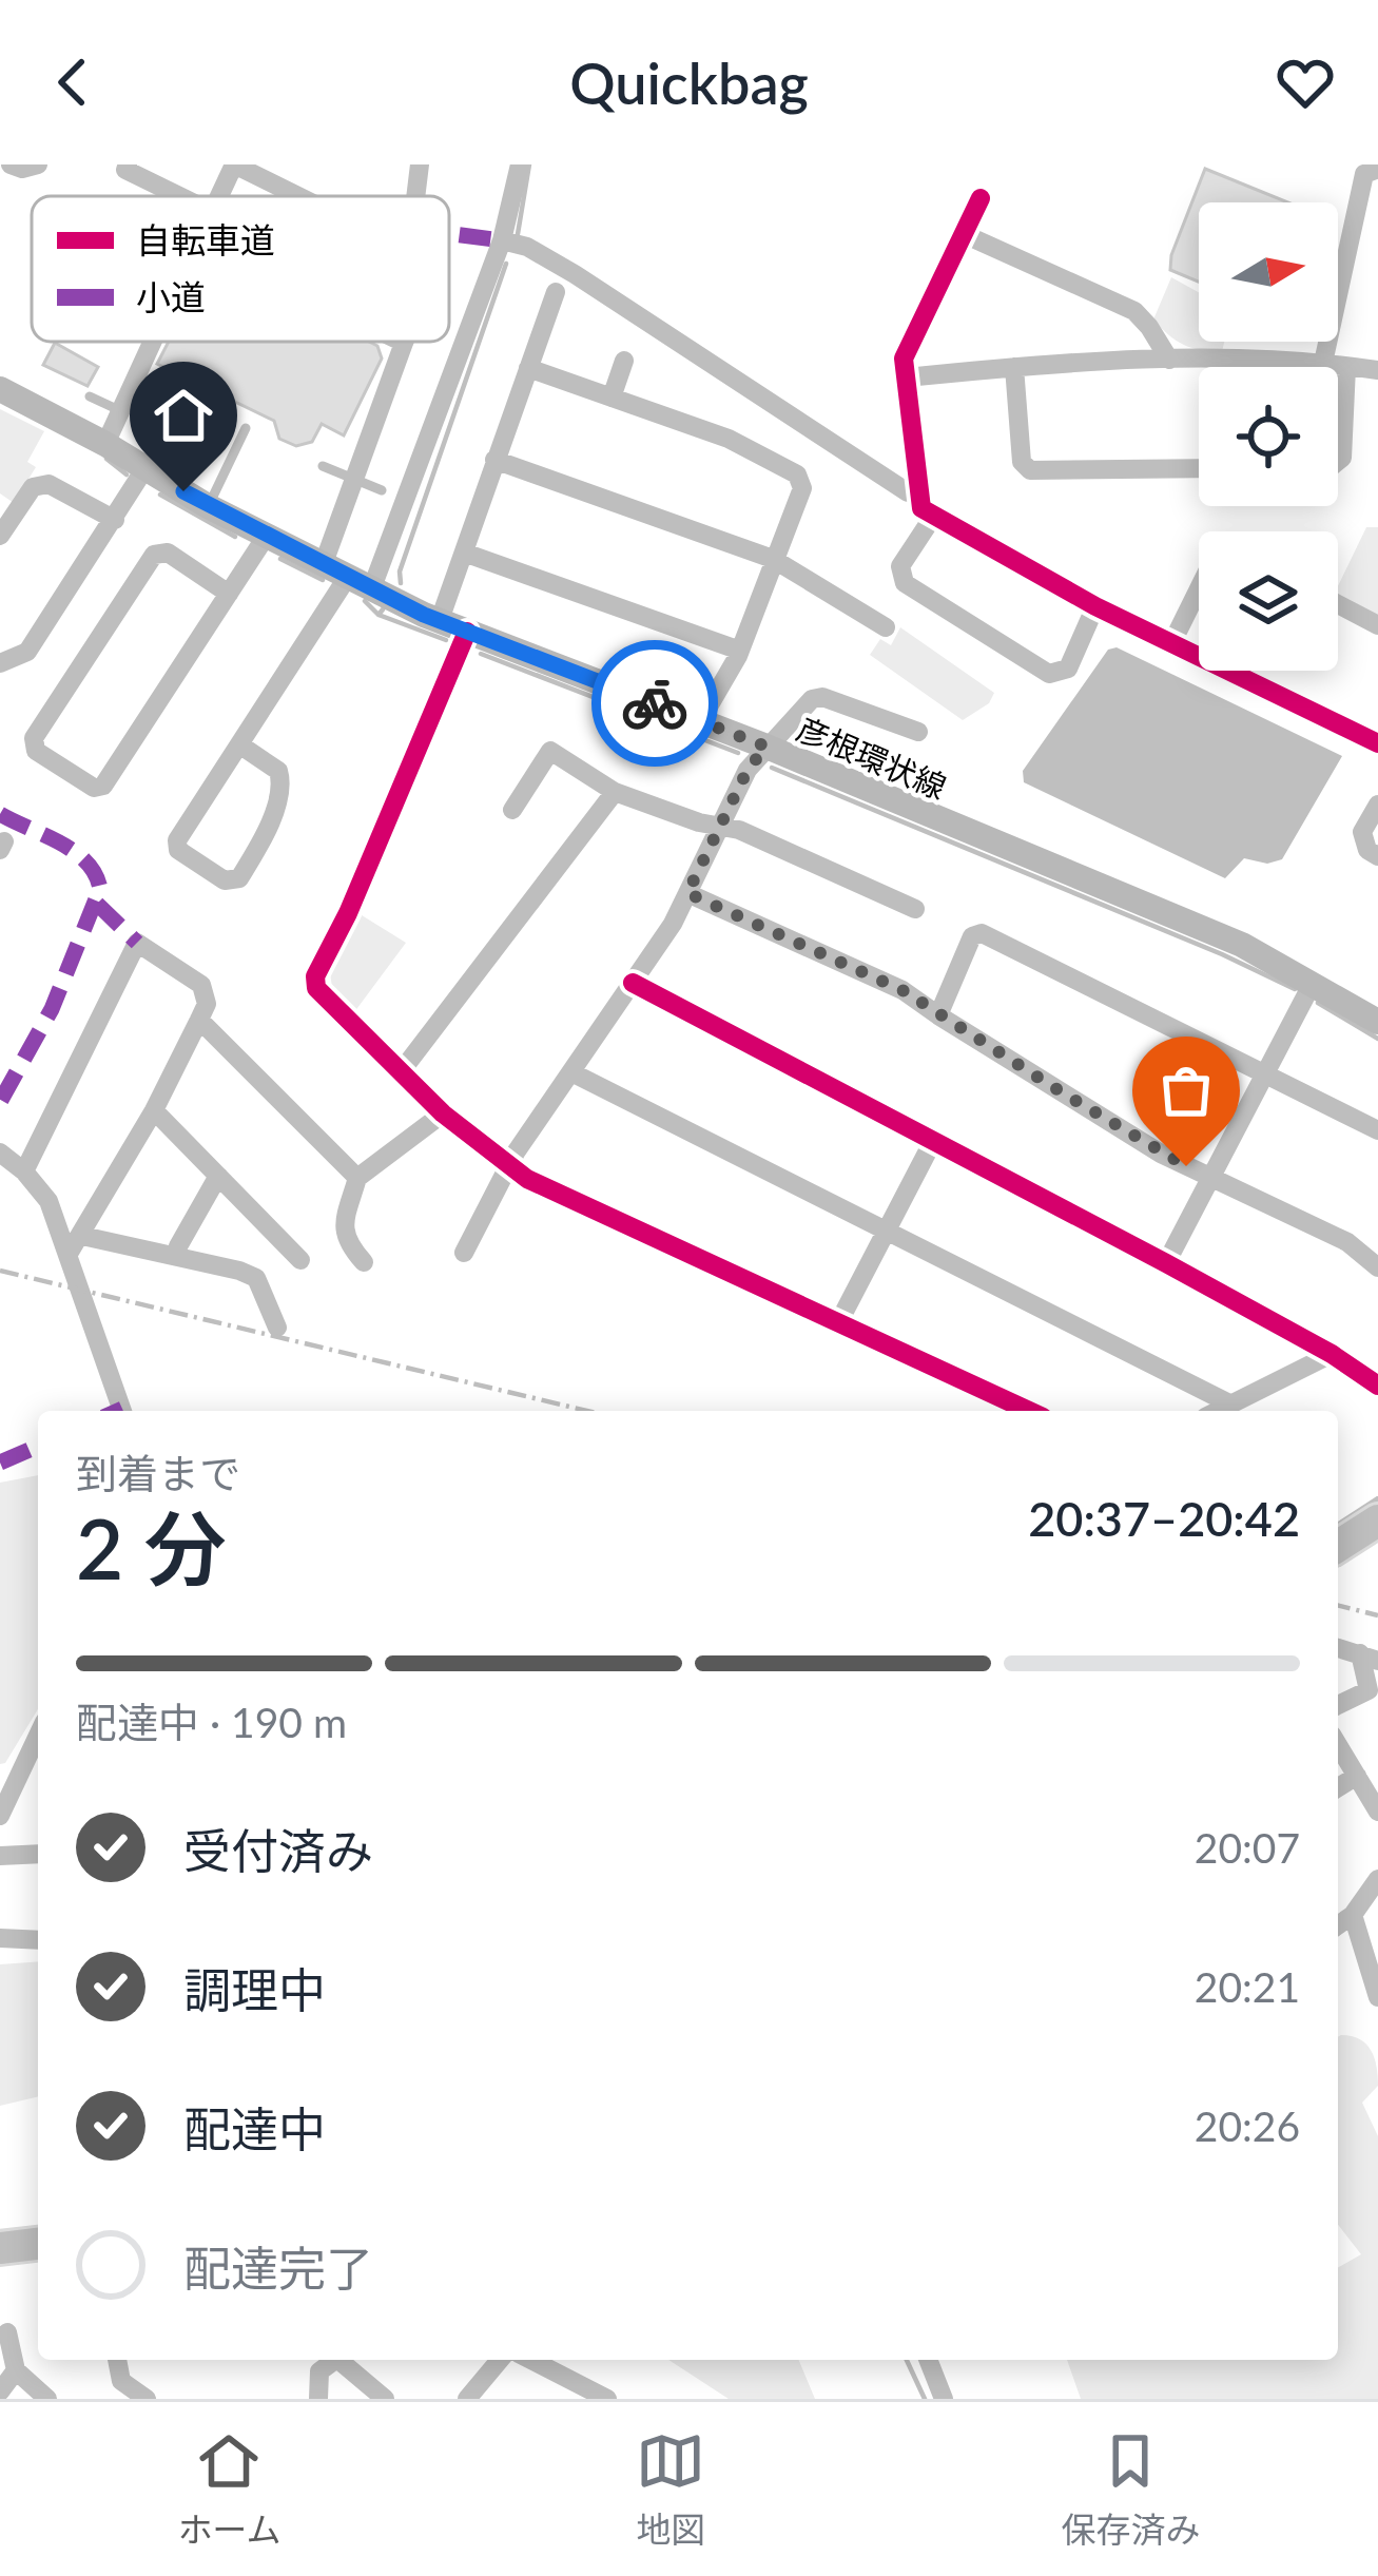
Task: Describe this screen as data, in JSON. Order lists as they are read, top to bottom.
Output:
{
  "streets": {
    "main road": ["彦根環状線"]
  },
  "legend": ["自転車道", "小道"],
  "north": "right",
  "page": {
    "header": "Quickbag",
    "heading": ["2 分", "到着まで", "20:37–20:42"],
    "bar": "配達中 · 190 m",
    "list": [
      ["受付済み", "20:07"],
      ["調理中", "20:21"],
      ["配達中", "20:26"],
      "配達完了"
    ],
    "tabs": ["ホーム", "地図", "保存済み"]
  }
}
